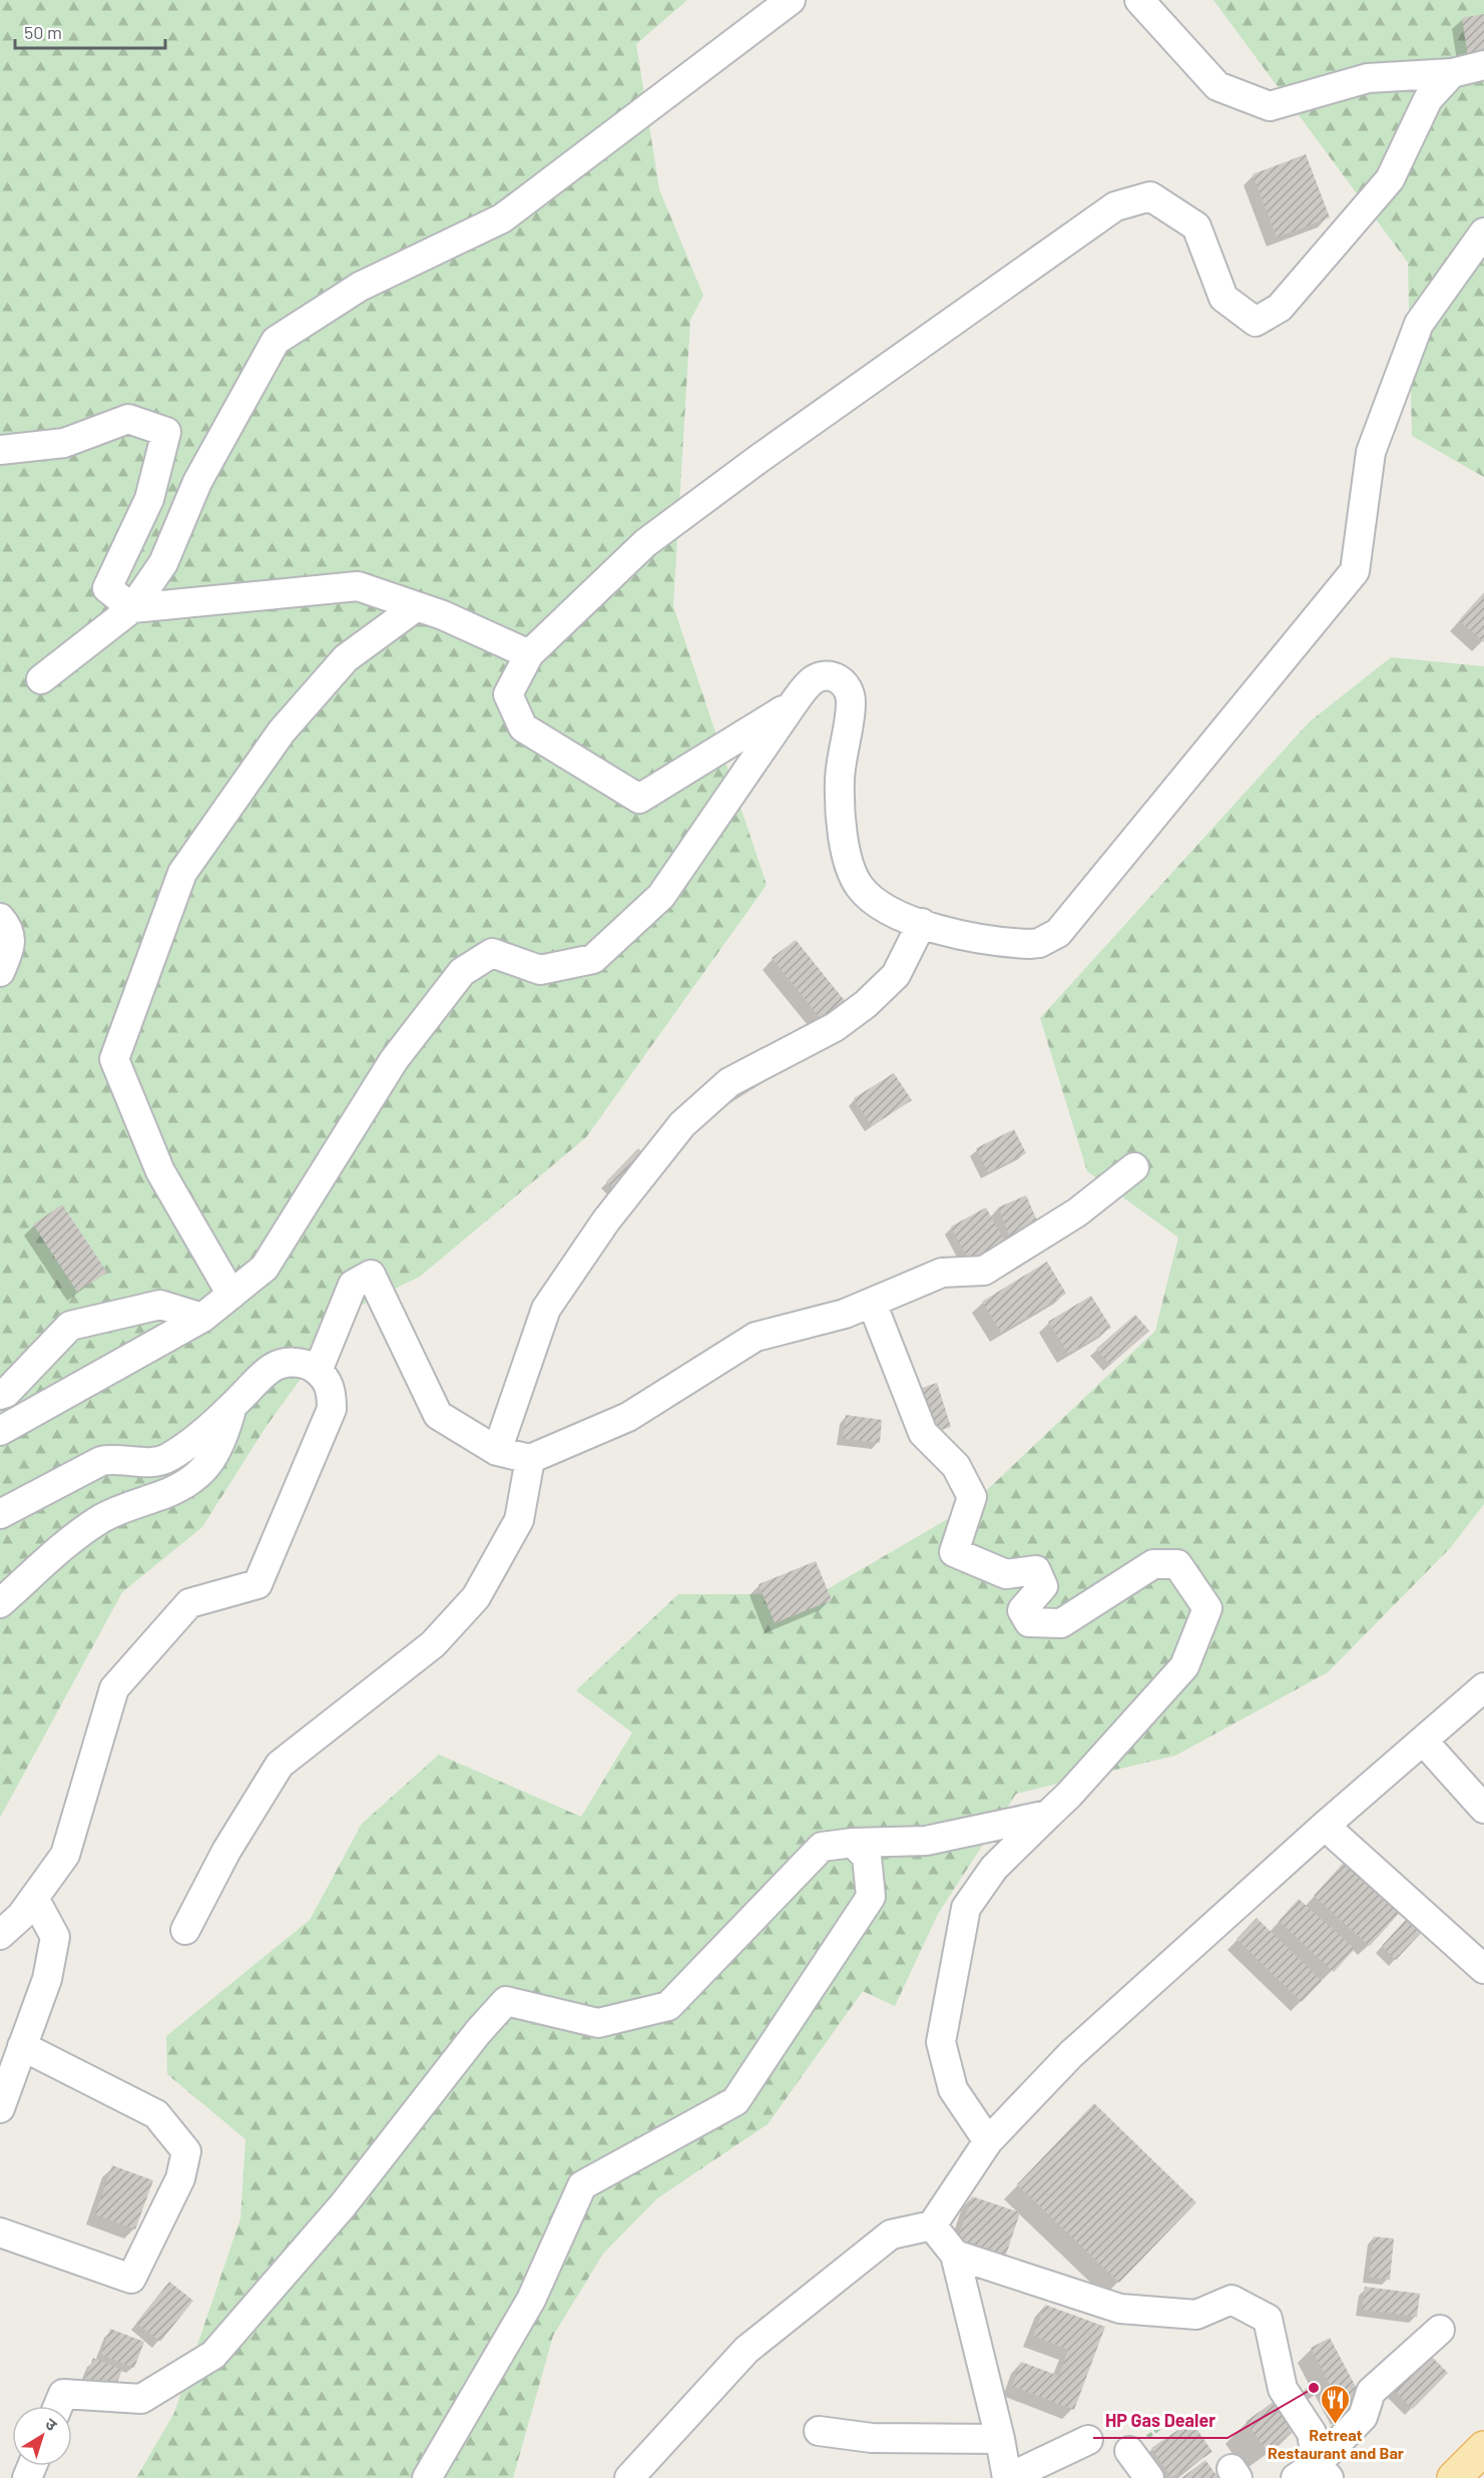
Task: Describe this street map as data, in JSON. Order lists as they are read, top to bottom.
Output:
{
  "places": {
    "other": ["HP Gas Dealer"],
    "restaurant": ["Retreat Restaurant and Bar"]
  },
  "scale_bar": "50 m",
  "north": "top right"
}
